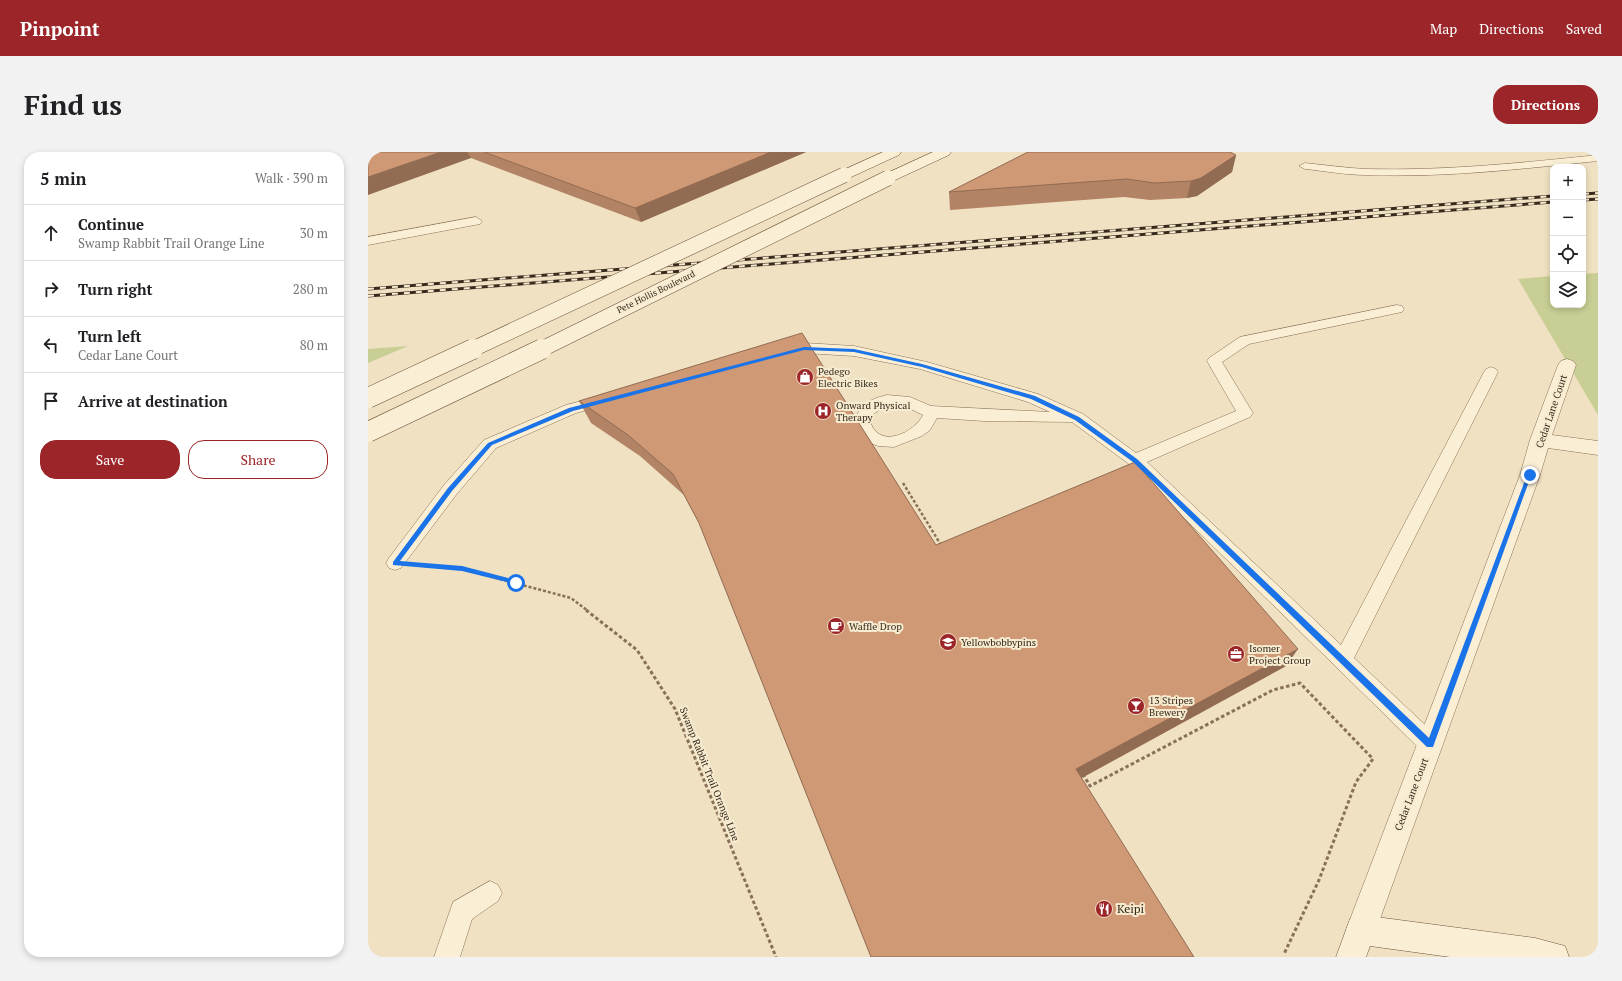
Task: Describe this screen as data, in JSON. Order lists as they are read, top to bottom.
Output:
{
  "streets": {
    "main road": ["Pete Hollis Boulevard", "Cedar Lane Court"],
    "path": ["Swamp Rabbit Trail Orange Line"]
  },
  "places": {
    "shop": ["Pedego Electric Bikes"],
    "hospital": ["Onward Physical Therapy"],
    "cafe": ["Waffle Drop"],
    "school or university": ["Yellowbobbypins"],
    "office": ["Isomer Project Group"],
    "bar": ["13 Stripes Brewery"],
    "restaurant": ["Keipi"]
  },
  "page": {
    "header": "Pinpoint",
    "nav": ["Map", "Directions", "Saved"],
    "buttons": [
      "Directions",
      ["Save", "Share"]
    ],
    "title": "Find us",
    "heading": ["5 min", "Walk · 390 m"],
    "map_buttons": ["+", "−"],
    "list": [
      ["Continue", "Swamp Rabbit Trail Orange Line", "30 m"],
      ["Turn right", "280 m"],
      ["Turn left", "Cedar Lane Court", "80 m"],
      "Arrive at destination"
    ]
  }
}
